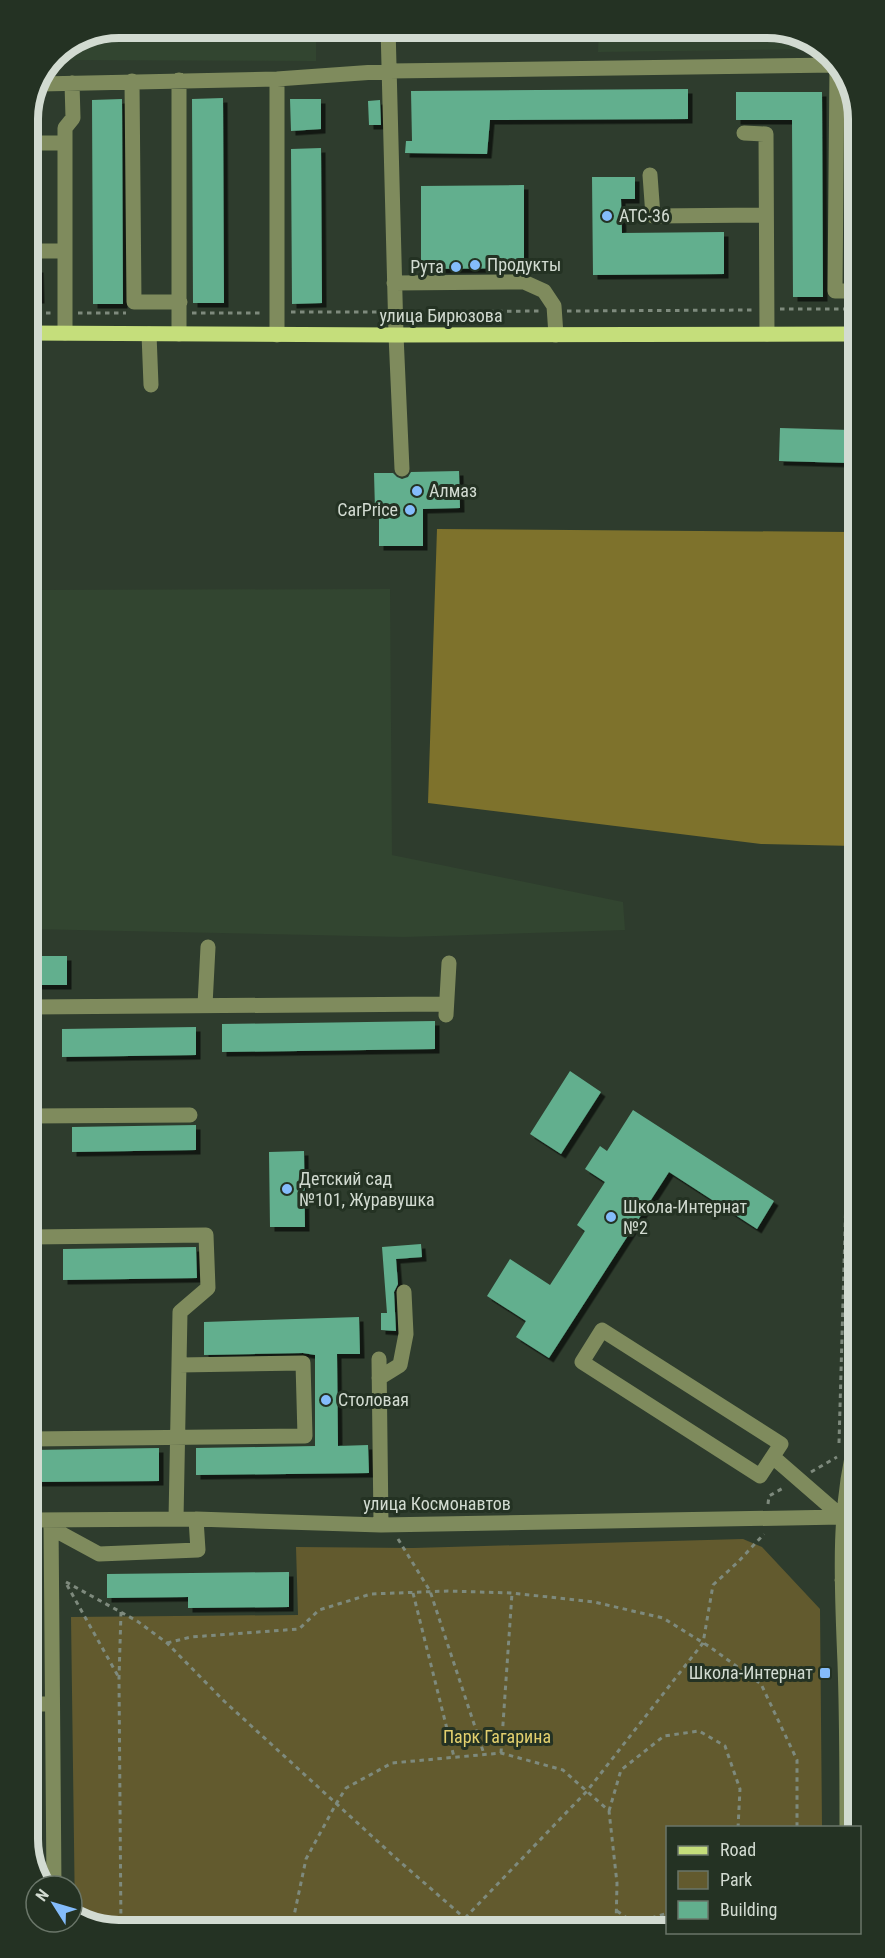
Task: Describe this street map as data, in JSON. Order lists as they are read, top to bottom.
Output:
{
  "streets": {
    "main road": ["улица Бирюзова"],
    "street": ["улица Космонавтов"]
  },
  "parks": ["Парк Гагарина"],
  "places": {
    "other": [
      "АТС-36",
      "Продукты",
      "Рута",
      "Алмаз",
      "CarPrice",
      "Детский сад №101, Журавушка",
      "Школа-Интернат №2",
      "Столовая"
    ],
    "transit": ["Школа-Интернат"]
  },
  "legend": ["Road", "Park", "Building"],
  "north": "top left"
}
